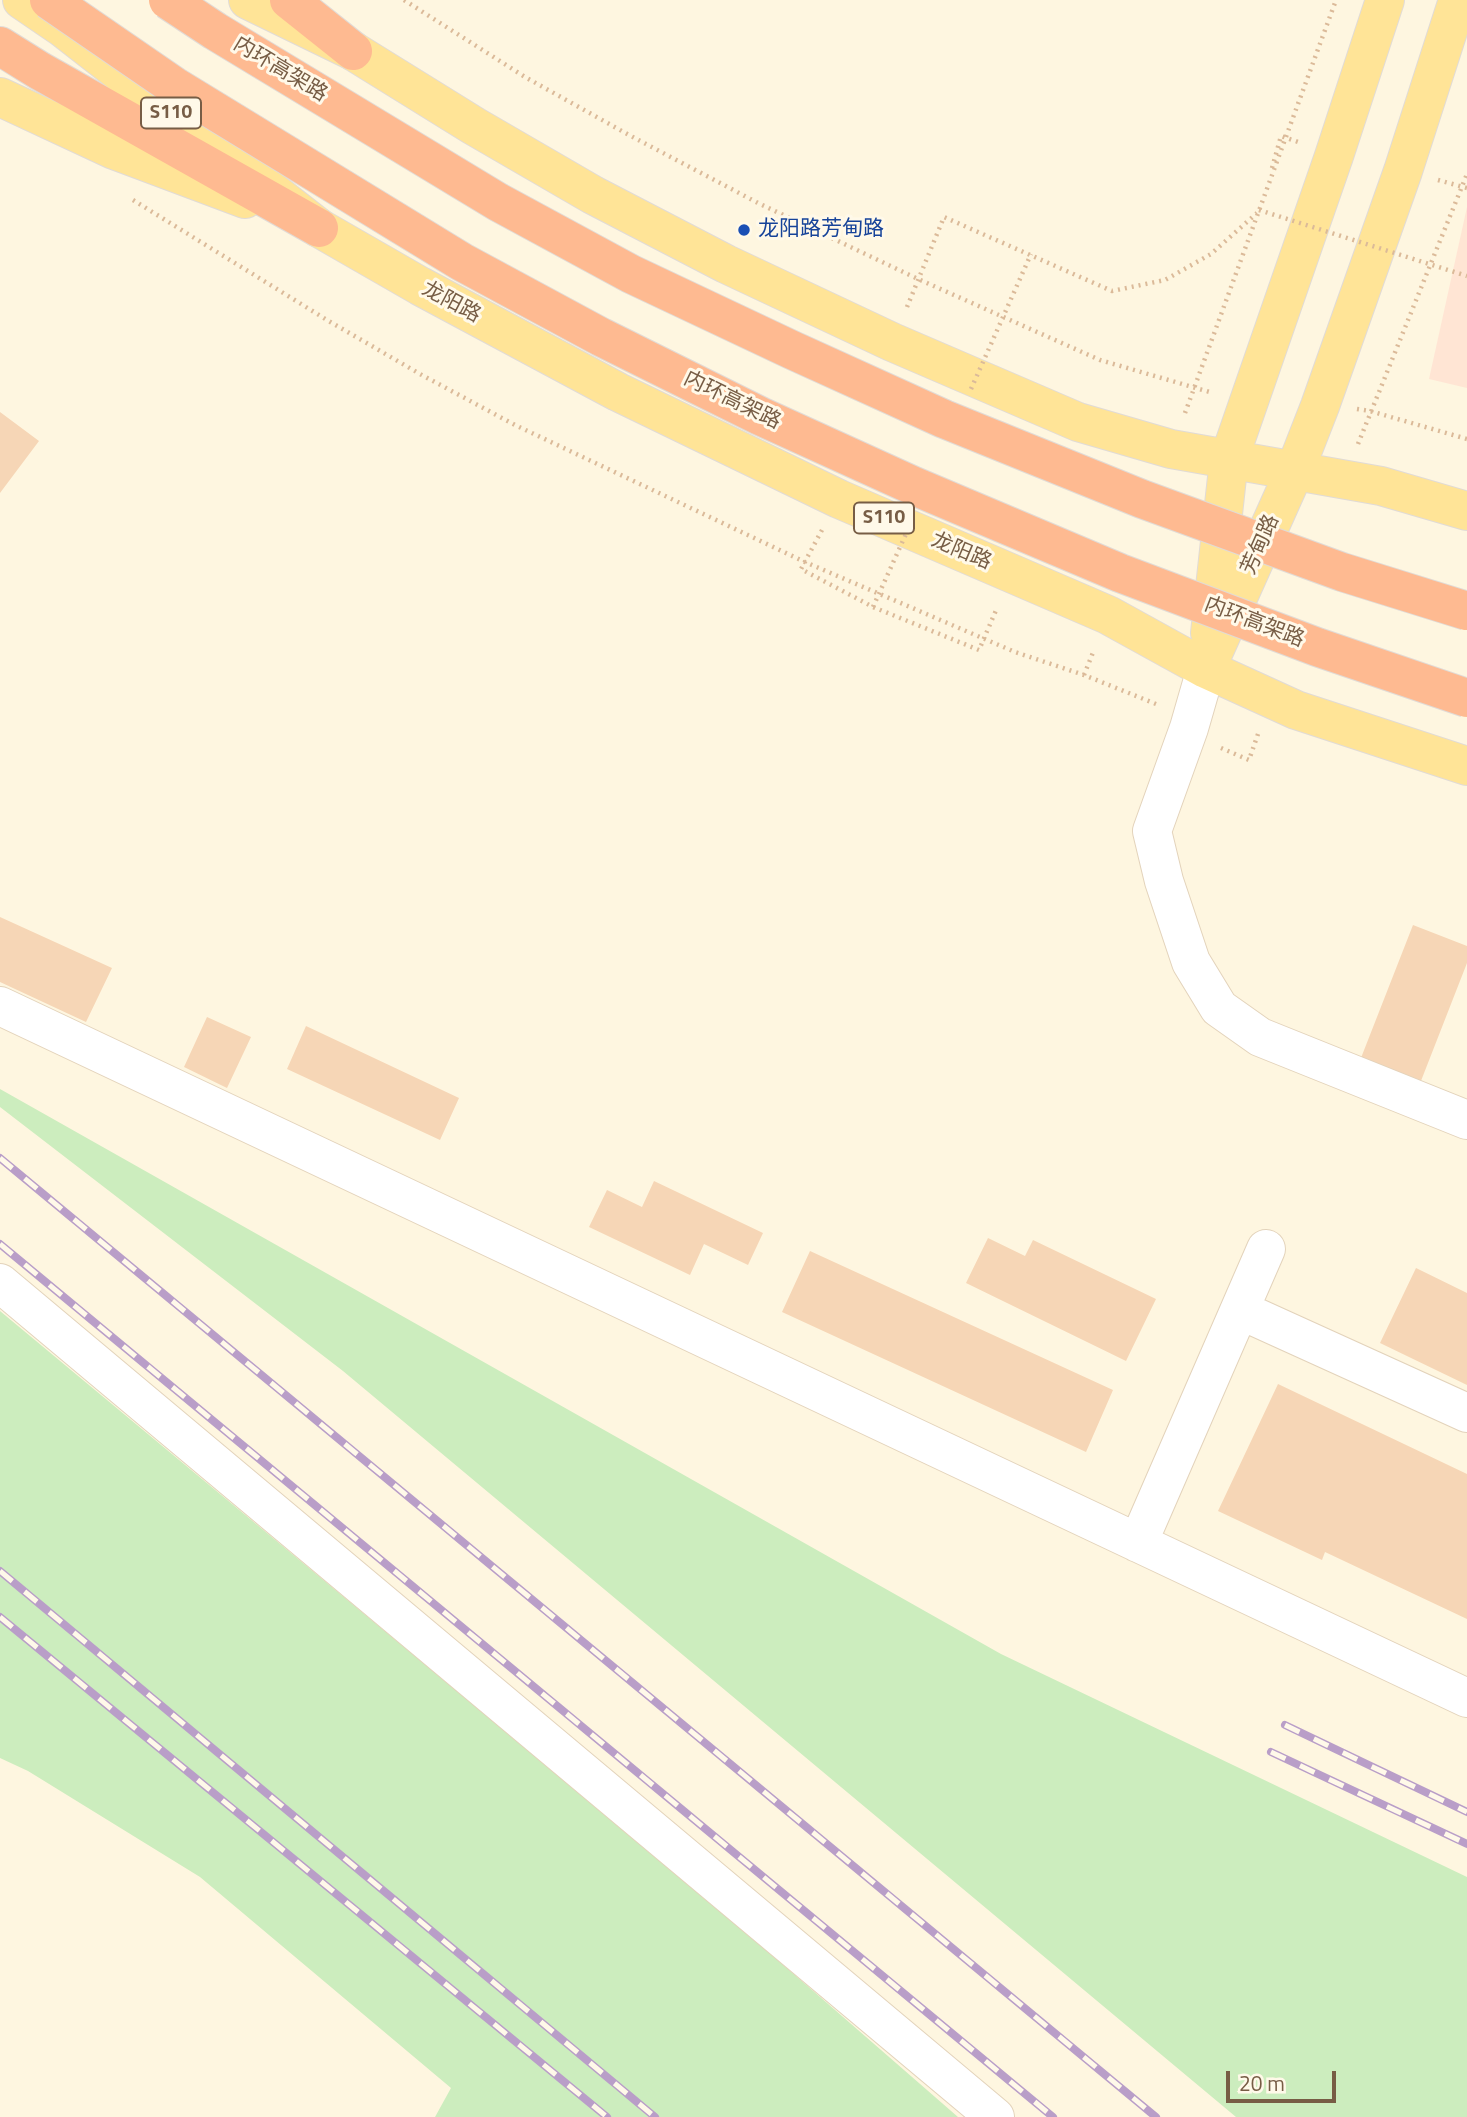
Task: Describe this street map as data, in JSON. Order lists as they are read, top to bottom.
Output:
{
  "streets": {
    "highway": ["内环高架路"],
    "main road": ["S110", "龙阳路", "芳甸路"]
  },
  "crossings": [
    ["龙阳路", "芳甸路"]
  ],
  "places": ["龙阳路芳甸路"],
  "scale_bar": "20 m"
}
